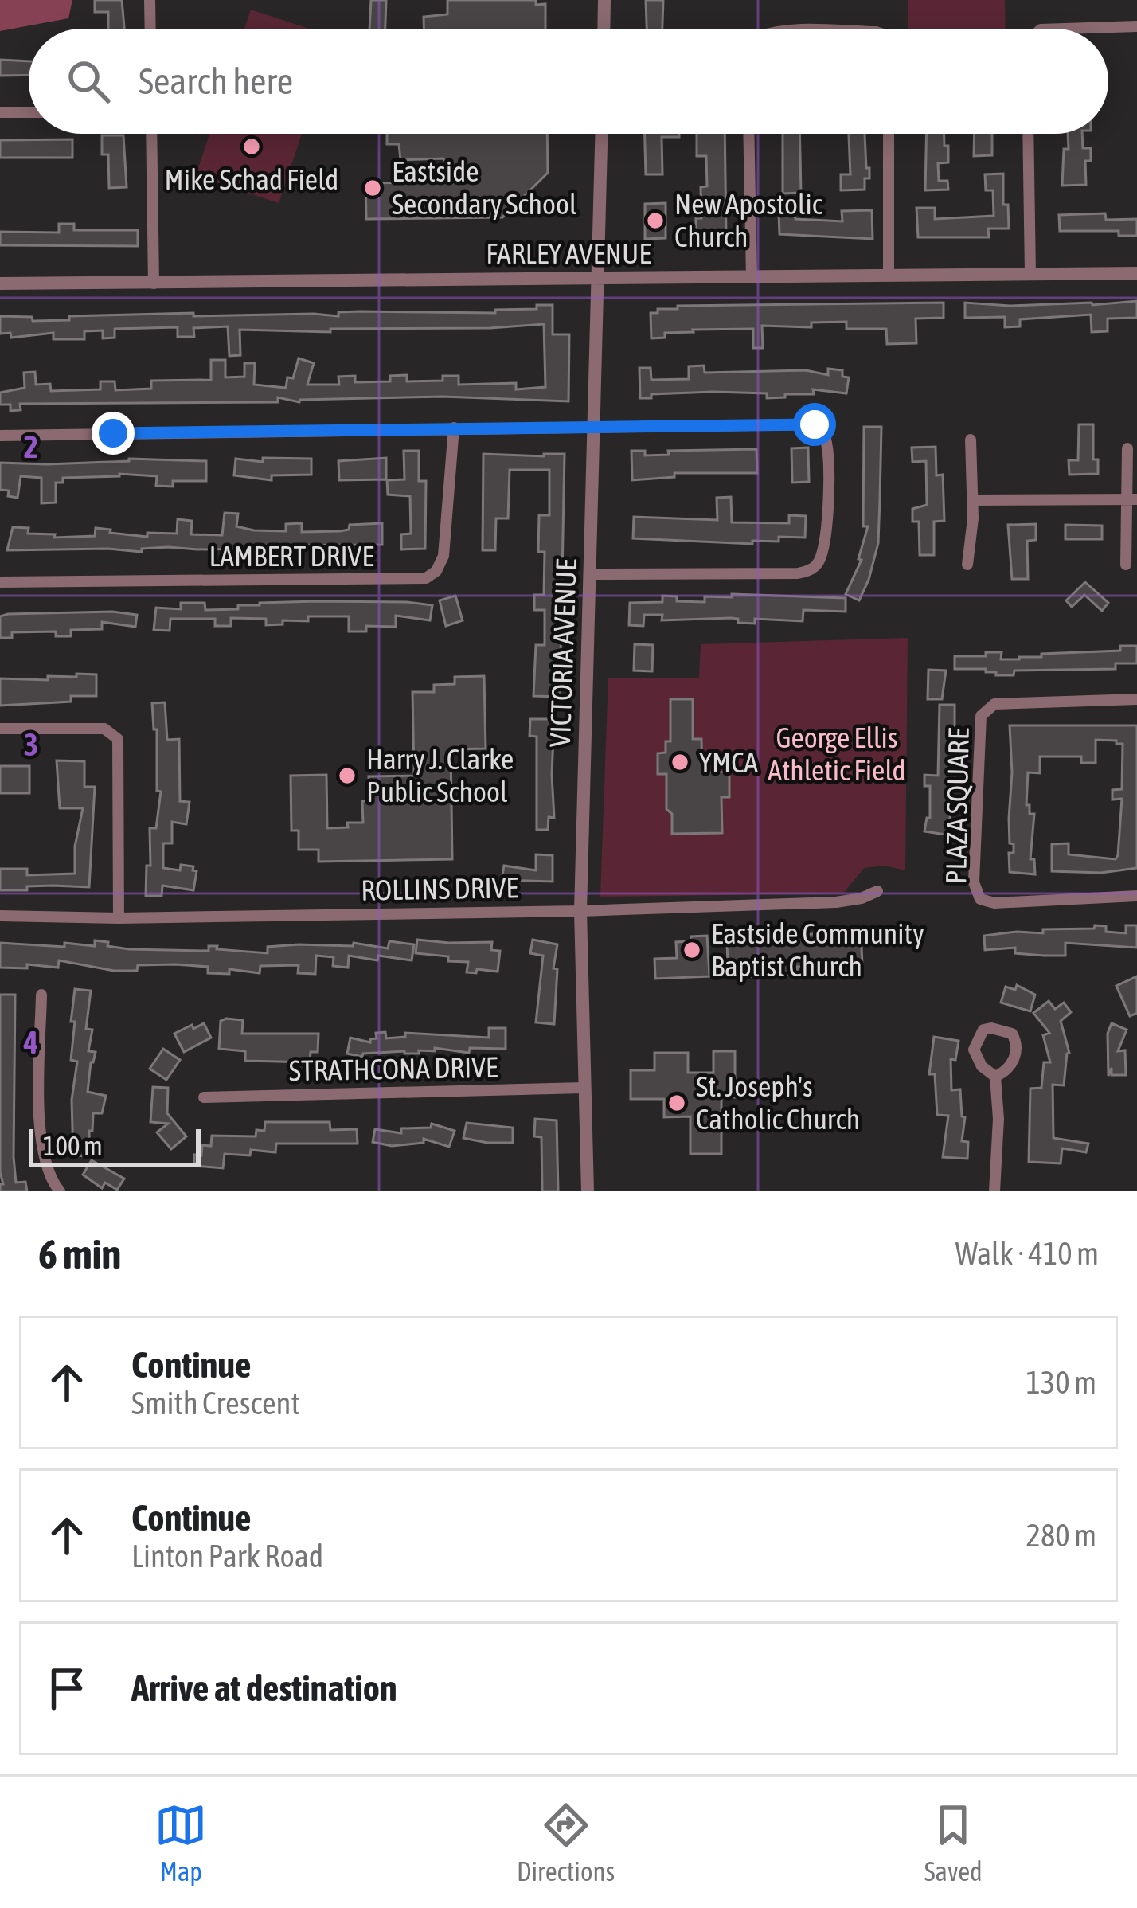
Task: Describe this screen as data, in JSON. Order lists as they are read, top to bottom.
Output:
{
  "streets": {
    "street": [
      "FARLEY AVENUE",
      "LAMBERT DRIVE",
      "VICTORIA AVENUE",
      "PLAZA SQUARE",
      "ROLLINS DRIVE",
      "STRATHCONA DRIVE"
    ]
  },
  "crossings": [
    ["FARLEY AVENUE", "VICTORIA AVENUE"],
    ["VICTORIA AVENUE", "ROLLINS DRIVE"],
    ["VICTORIA AVENUE", "STRATHCONA DRIVE"]
  ],
  "parks": ["George Ellis Athletic Field"],
  "places": [
    "Mike Schad Field",
    "Eastside Secondary School",
    "New Apostolic Church",
    "YMCA",
    "Harry J. Clarke Public School",
    "Eastside Community Baptist Church",
    "St. Joseph's Catholic Church"
  ],
  "scale_bar": "100 m",
  "page": {
    "search": "Search here",
    "scale": "100 m",
    "heading": ["6 min", "Walk · 410 m"],
    "list": [
      ["Continue", "Smith Crescent", "130 m"],
      ["Continue", "Linton Park Road", "280 m"],
      "Arrive at destination"
    ],
    "nav": ["Map", "Directions", "Saved"]
  },
  "grid": {
    "rows": ["2", "3", "4"]
  }
}
